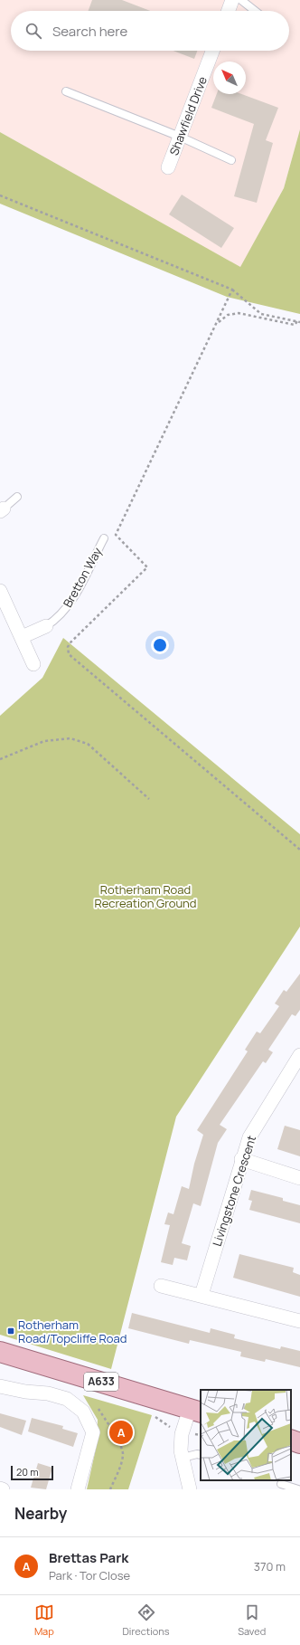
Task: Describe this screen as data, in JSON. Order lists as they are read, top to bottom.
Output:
{
  "streets": {
    "main road": ["A633"],
    "street": ["Shawfield Drive", "Bretton Way", "Livingstone Crescent"]
  },
  "parks": ["Rotherham Road Recreation Ground"],
  "places": {
    "transit": ["Rotherham Road/Topcliffe Road"]
  },
  "scale_bar": "20 m",
  "north": "top left",
  "page": {
    "search": "Search here",
    "pins": "A",
    "scale": "20 m",
    "heading": "Nearby",
    "list": [
      {
        "mark": "A",
        "name": "Brettas Park",
        "note": "Park · Tor Close",
        "value": "370 m"
      }
    ],
    "nav": ["Map", "Directions", "Saved"]
  }
}
